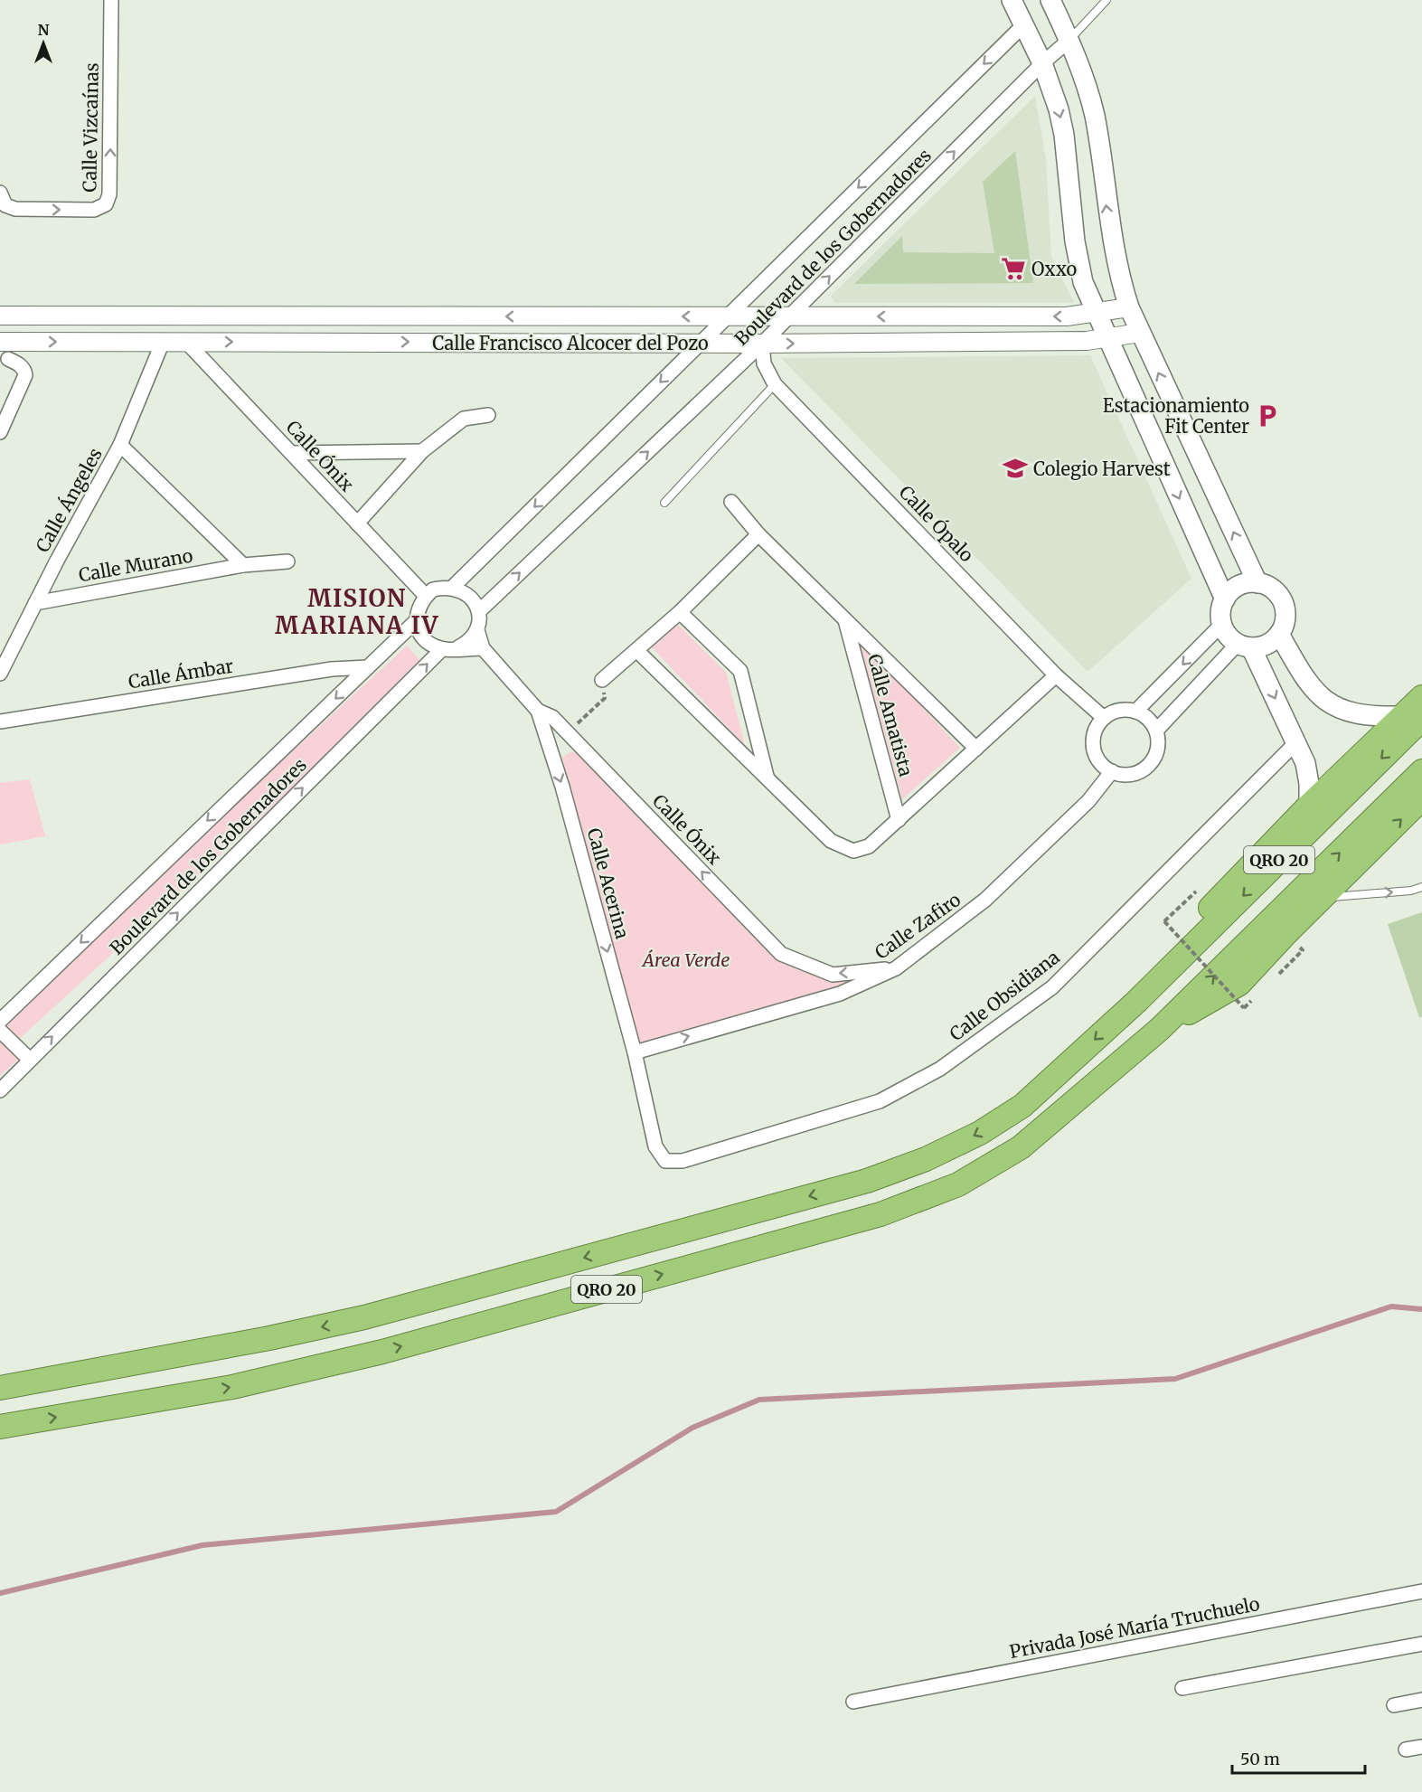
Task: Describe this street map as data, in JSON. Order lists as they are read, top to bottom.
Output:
{
  "streets": {
    "highway": ["QRO 20"],
    "street": [
      "Calle Vizcaínas",
      "Boulevard de los Gobernadores",
      "Calle Francisco Alcocer del Pozo",
      "Calle Ónix",
      "Calle Ángeles",
      "Calle Ópalo",
      "Calle Murano",
      "Calle Ámbar",
      "Calle Amatista",
      "Calle Acerina",
      "Calle Zafiro",
      "Calle Obsidiana",
      "Privada José María Truchuelo"
    ]
  },
  "crossings": [
    ["Boulevard de los Gobernadores", "Calle Francisco Alcocer del Pozo"],
    ["Boulevard de los Gobernadores", "Calle Ónix"],
    ["Boulevard de los Gobernadores", "Calle Ópalo"],
    ["Boulevard de los Gobernadores", "Calle Ámbar"],
    ["Calle Francisco Alcocer del Pozo", "Calle Ónix"],
    ["Calle Francisco Alcocer del Pozo", "Calle Ángeles"],
    ["Calle Francisco Alcocer del Pozo", "Calle Ópalo"],
    ["Calle Ónix", "Calle Acerina"],
    ["Calle Ónix", "Calle Zafiro"],
    ["Calle Ángeles", "Calle Murano"],
    ["Calle Ópalo", "Calle Amatista"],
    ["Calle Ópalo", "Calle Zafiro"],
    ["Calle Acerina", "Calle Zafiro"],
    ["Calle Acerina", "Calle Obsidiana"]
  ],
  "one_way": ["Calle Ónix", "Calle Acerina", "Calle Zafiro"],
  "districts": ["MISION MARIANA IV"],
  "parks": ["Área Verde"],
  "places": {
    "supermarket": ["Oxxo"],
    "parking": ["Estacionamiento Fit Center"],
    "school or university": ["Colegio Harvest"]
  },
  "scale_bar": "50 m",
  "north": "top"
}
